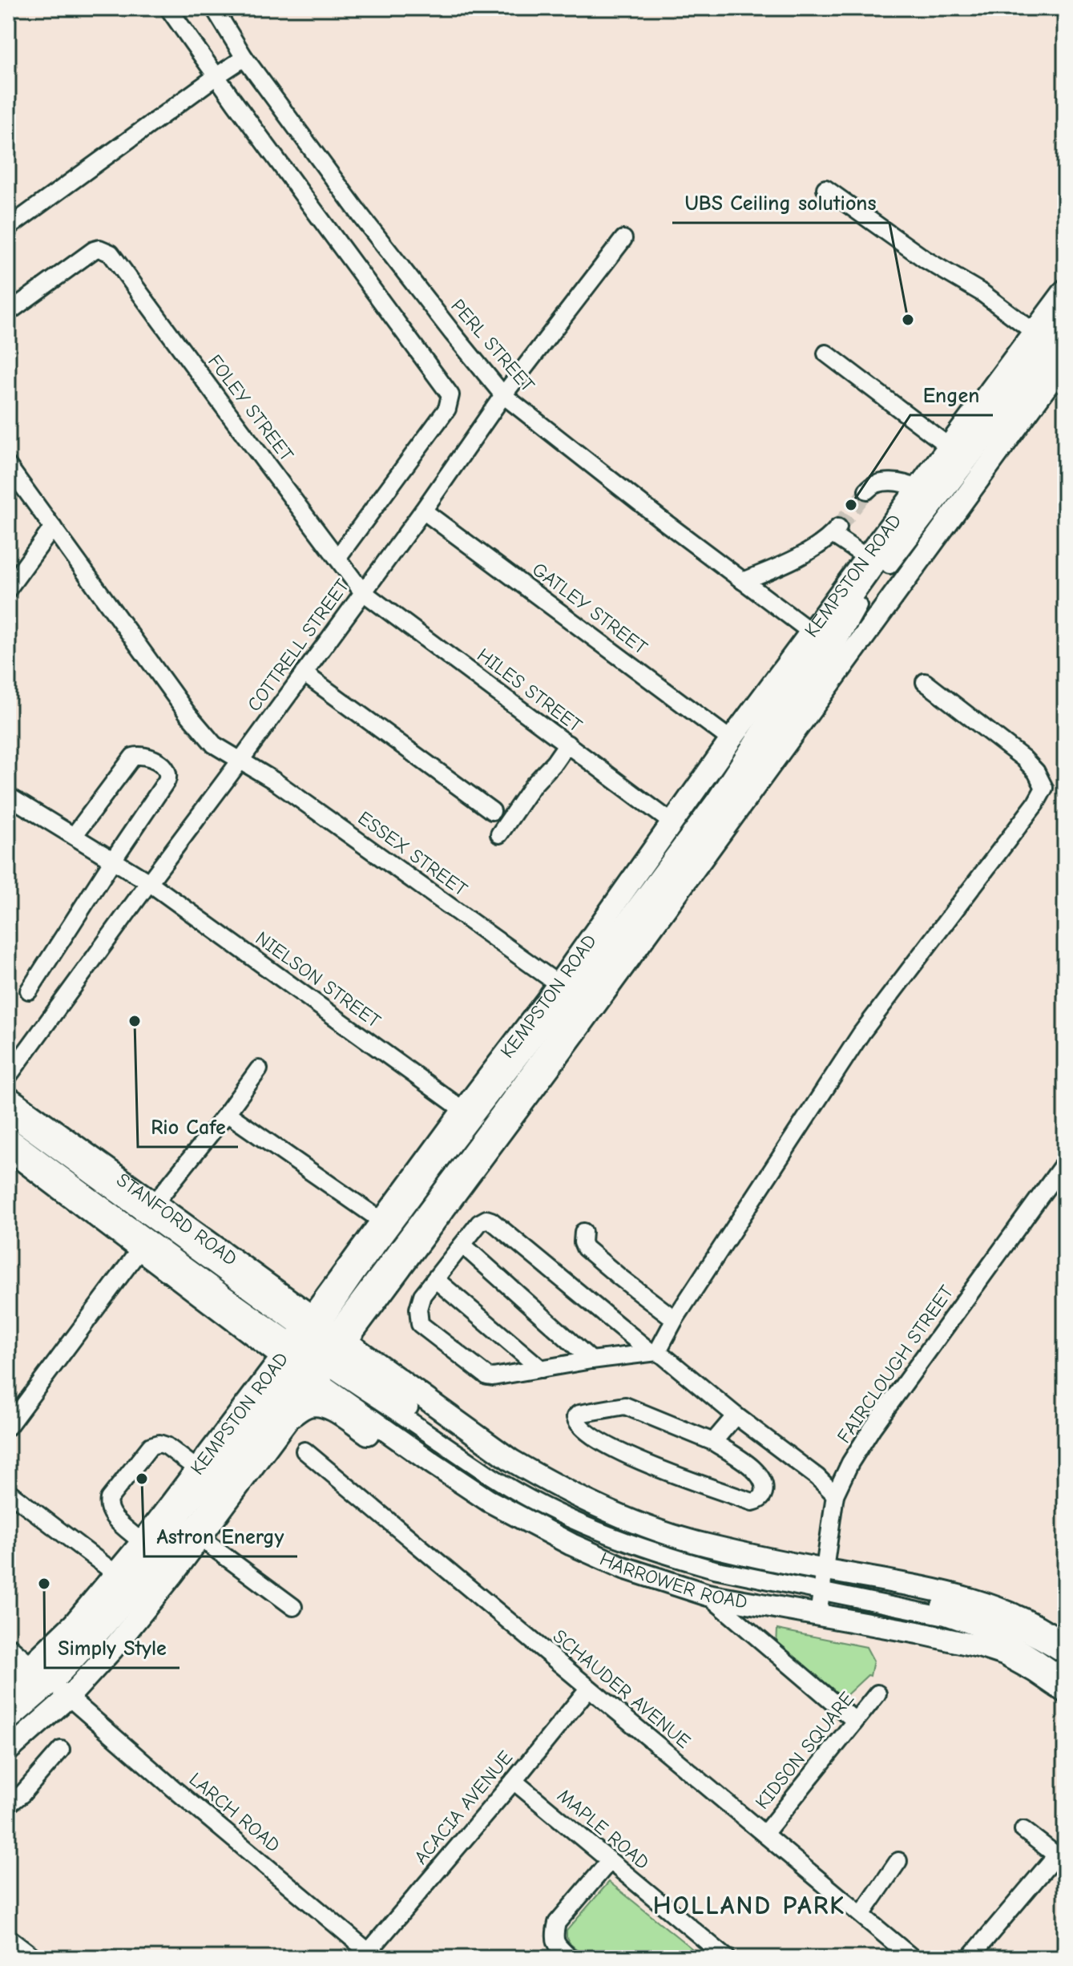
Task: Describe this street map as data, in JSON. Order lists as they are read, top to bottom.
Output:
{
  "streets": {
    "main road": ["KEMPSTON ROAD", "STANFORD ROAD", "HARROWER ROAD"],
    "street": [
      "PERL STREET",
      "FOLEY STREET",
      "GATLEY STREET",
      "COTTRELL STREET",
      "HILES STREET",
      "ESSEX STREET",
      "NIELSON STREET",
      "FAIRCLOUGH STREET",
      "SCHAUDER AVENUE",
      "KIDSON SQUARE",
      "ACACIA AVENUE",
      "LARCH ROAD",
      "MAPLE ROAD"
    ]
  },
  "crossings": [
    ["PERL STREET", "KEMPSTON ROAD"],
    ["PERL STREET", "COTTRELL STREET"],
    ["FOLEY STREET", "COTTRELL STREET"],
    ["FOLEY STREET", "HILES STREET"],
    ["KEMPSTON ROAD", "GATLEY STREET"],
    ["KEMPSTON ROAD", "HILES STREET"],
    ["KEMPSTON ROAD", "ESSEX STREET"],
    ["KEMPSTON ROAD", "NIELSON STREET"],
    ["KEMPSTON ROAD", "STANFORD ROAD"],
    ["KEMPSTON ROAD", "HARROWER ROAD"],
    ["KEMPSTON ROAD", "LARCH ROAD"],
    ["GATLEY STREET", "COTTRELL STREET"],
    ["COTTRELL STREET", "HILES STREET"],
    ["COTTRELL STREET", "ESSEX STREET"],
    ["COTTRELL STREET", "NIELSON STREET"],
    ["STANFORD ROAD", "HARROWER ROAD"],
    ["FAIRCLOUGH STREET", "HARROWER ROAD"],
    ["SCHAUDER AVENUE", "KIDSON SQUARE"],
    ["SCHAUDER AVENUE", "ACACIA AVENUE"],
    ["ACACIA AVENUE", "LARCH ROAD"],
    ["ACACIA AVENUE", "MAPLE ROAD"]
  ],
  "districts": ["HOLLAND PARK"],
  "places": [
    "UBS Ceiling solutions",
    "Engen",
    "Rio Cafe",
    "Astron Energy",
    "Simply Style"
  ]
}
